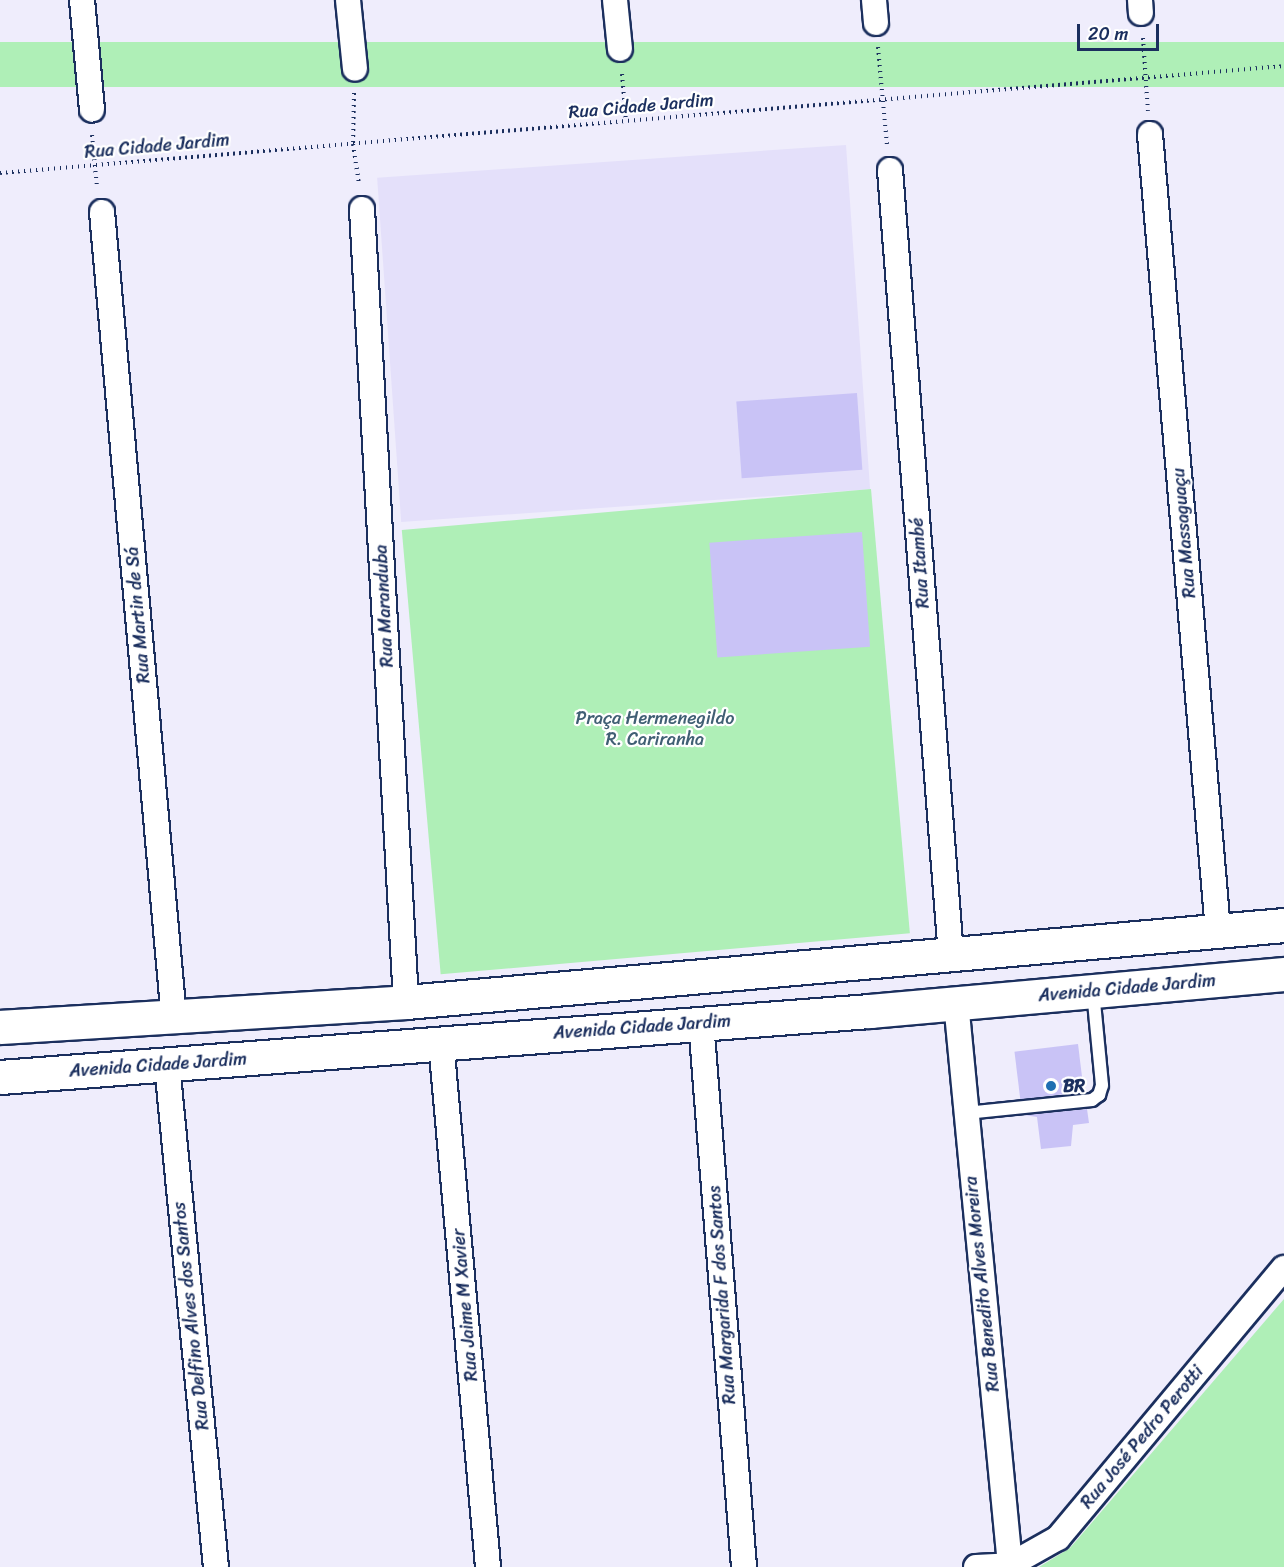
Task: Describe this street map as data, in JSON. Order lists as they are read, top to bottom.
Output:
{
  "streets": {
    "main road": ["Avenida Cidade Jardim"],
    "street": [
      "Rua Massaguaçu",
      "Rua Itambé",
      "Rua Maranduba",
      "Rua Martin de Sá",
      "Rua Benedito Alves Moreira",
      "Rua Margarida F dos Santos",
      "Rua Jaime M Xavier",
      "Rua Delfino Alves dos Santos",
      "Rua José Pedro Perotti"
    ],
    "path": ["Rua Cidade Jardim"]
  },
  "crossings": [
    ["Avenida Cidade Jardim", "Rua Benedito Alves Moreira"],
    ["Avenida Cidade Jardim", "Rua Margarida F dos Santos"],
    ["Avenida Cidade Jardim", "Rua Jaime M Xavier"],
    ["Avenida Cidade Jardim", "Rua Delfino Alves dos Santos"],
    ["Rua Benedito Alves Moreira", "Rua José Pedro Perotti"]
  ],
  "parks": ["Praça Hermenegildo R. Cariranha"],
  "places": ["BR"],
  "scale_bar": "20 m"
}
